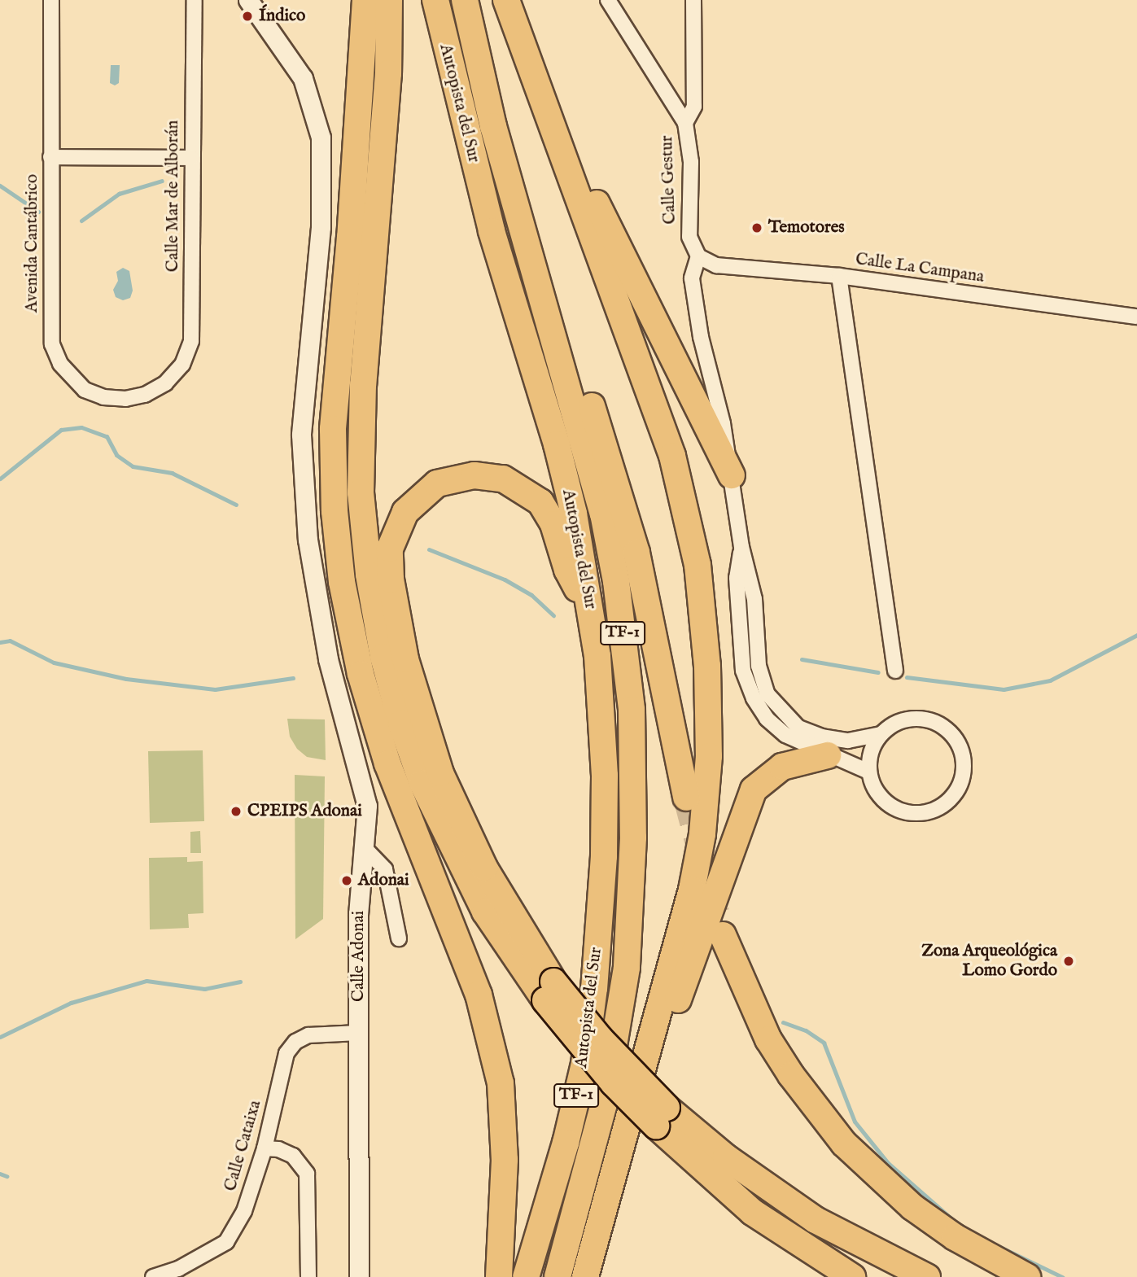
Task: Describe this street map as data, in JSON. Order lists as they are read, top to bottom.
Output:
{
  "streets": {
    "highway": ["Autopista del Sur", "TF-1"],
    "street": [
      "Calle Gestur",
      "Calle Mar de Alborán",
      "Avenida Cantábrico",
      "Calle La Campana",
      "Calle Adonai",
      "Calle Cataixa"
    ]
  },
  "crossings": [
    ["Calle Gestur", "Calle La Campana"],
    ["Calle Mar de Alborán", "Avenida Cantábrico"],
    ["Calle Adonai", "Calle Cataixa"]
  ],
  "places": [
    "Índico",
    "Temotores",
    "CPEIPS Adonai",
    "Adonai",
    "Zona Arqueológica Lomo Gordo"
  ]
}
